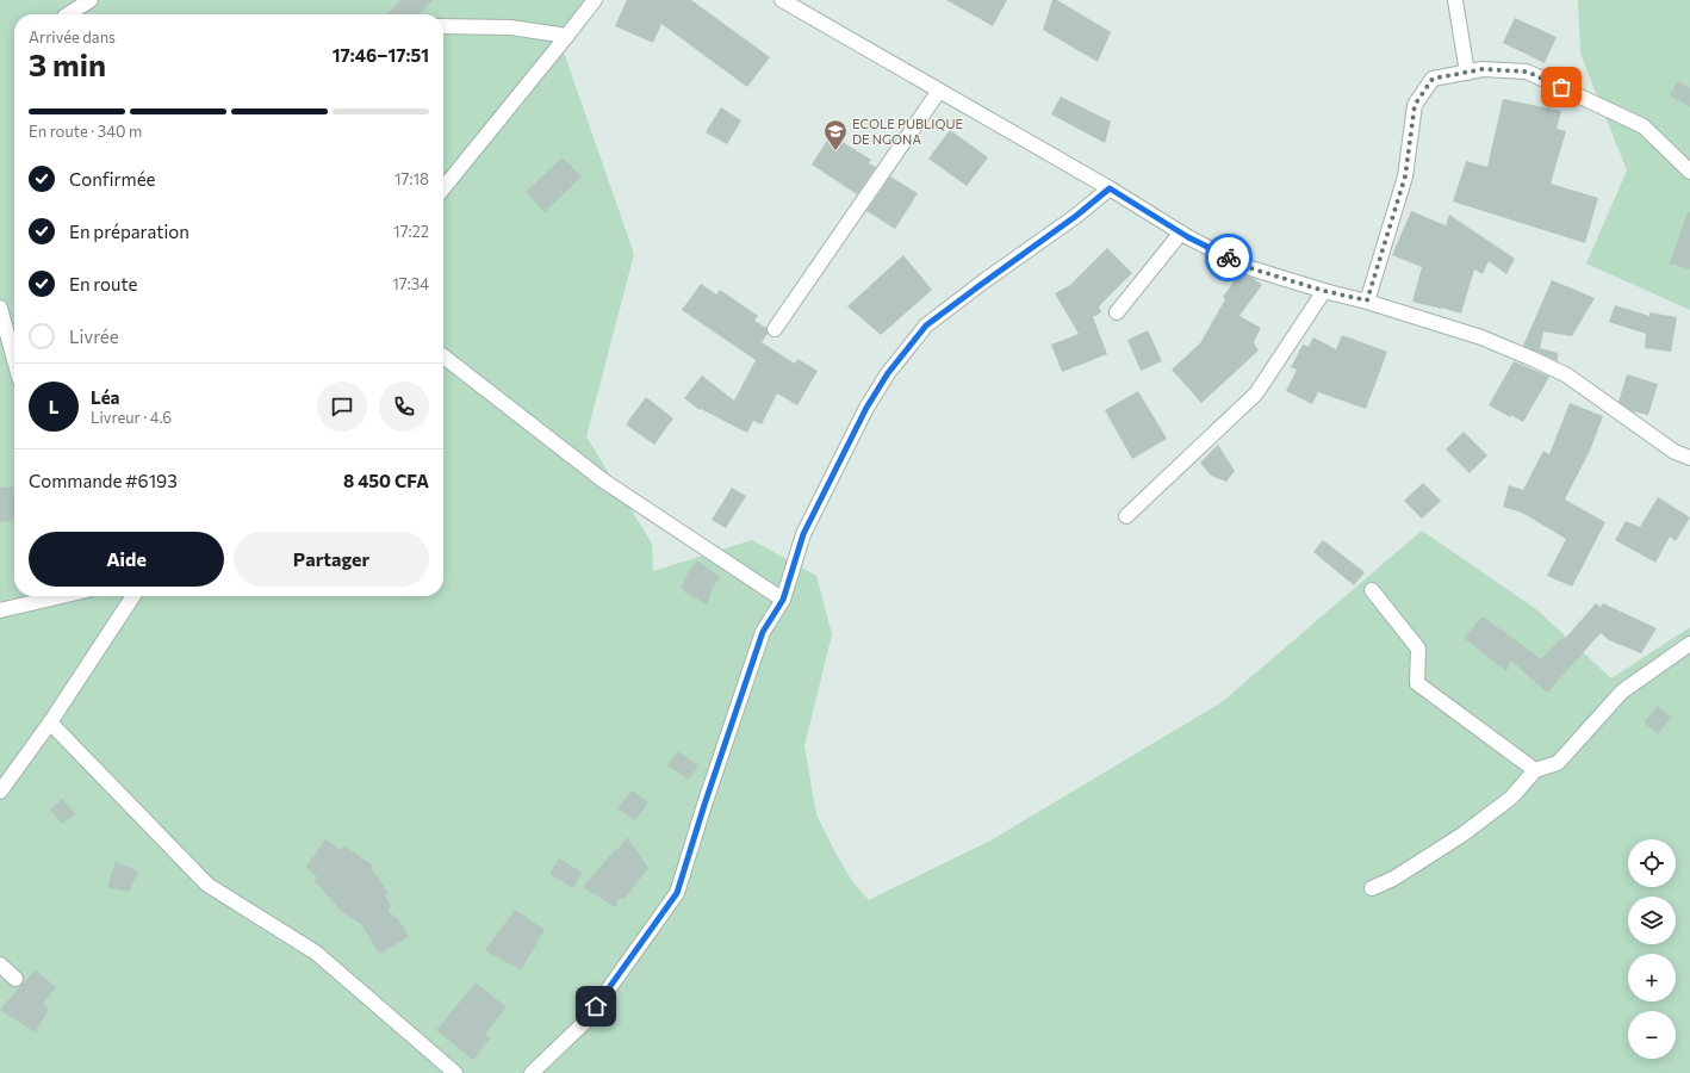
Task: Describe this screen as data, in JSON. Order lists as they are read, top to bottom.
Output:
{
  "places": {
    "school or university": ["ECOLE PUBLIQUE DE NGONA"]
  },
  "page": {
    "heading": ["3 min", "Arrivée dans", "17:46–17:51"],
    "panel": [
      "Léa",
      "Livreur · 4.6",
      "Commande #6193",
      "8 450 CFA"
    ],
    "bar": "En route · 340 m",
    "list": [
      ["Confirmée", "17:18"],
      ["En préparation", "17:22"],
      ["En route", "17:34"],
      "Livrée"
    ],
    "round": "L",
    "buttons": ["Aide", "Partager"],
    "map_buttons": ["+", "−"]
  }
}
